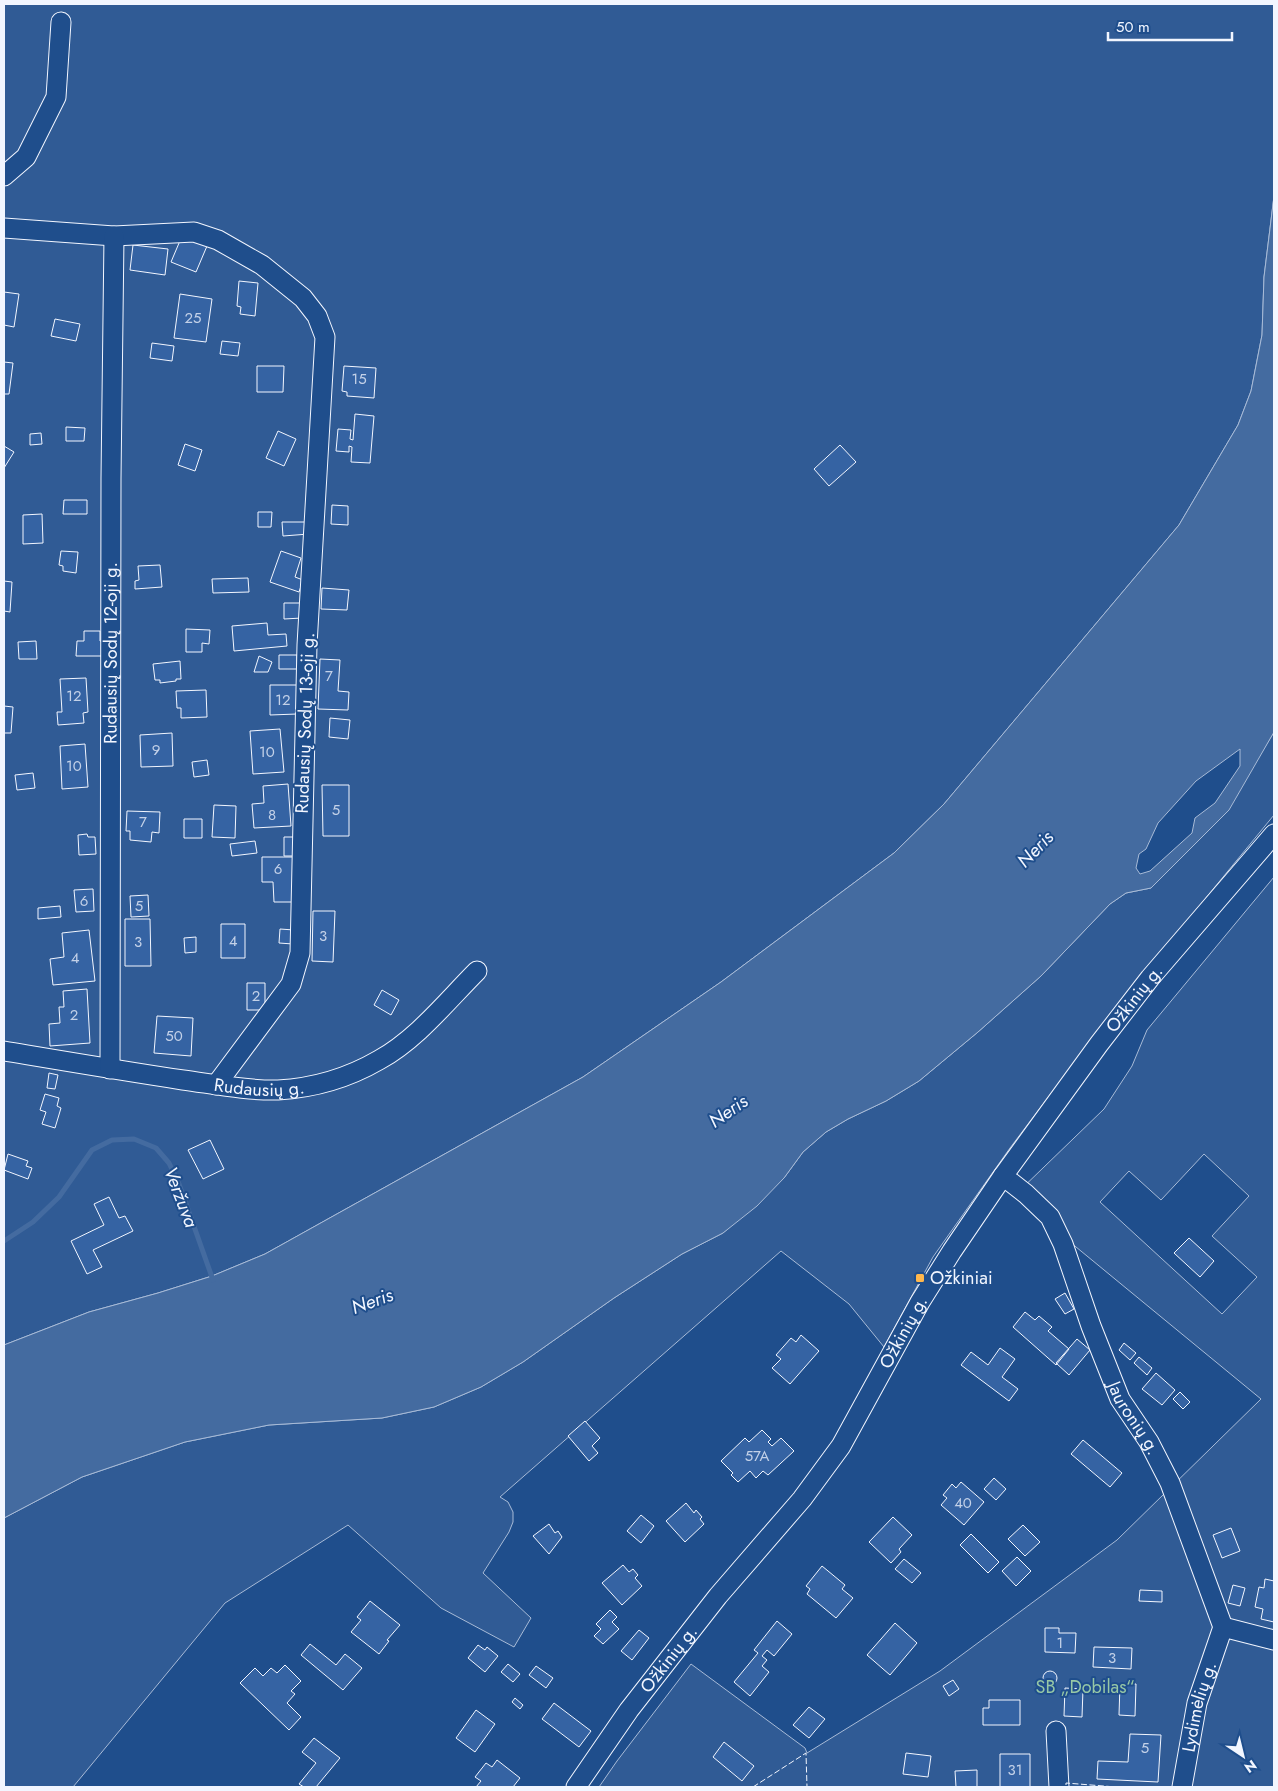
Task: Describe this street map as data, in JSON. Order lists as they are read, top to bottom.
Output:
{
  "streets": {
    "street": [
      "Rudausių Sodų 12-oji g.",
      "Rudausių Sodų 13-oji g.",
      "Ožkinių g.",
      "Rudausių g.",
      "Jauronių g.",
      "Lydimėlių g."
    ]
  },
  "crossings": [
    ["Rudausių Sodų 12-oji g.", "Rudausių Sodų 13-oji g."],
    ["Rudausių Sodų 12-oji g.", "Rudausių g."],
    ["Rudausių Sodų 13-oji g.", "Rudausių g."],
    ["Ožkinių g.", "Jauronių g."],
    ["Jauronių g.", "Lydimėlių g."]
  ],
  "water": ["Neris", "Veržuva"],
  "parks": ["SB „Dobilas“"],
  "places": {
    "transit": ["Ožkiniai"]
  },
  "house_numbers": [
    "25",
    "15",
    "7",
    "12",
    "12",
    "9",
    "10",
    "10",
    "5",
    "8",
    "7",
    "6",
    "6",
    "5",
    "3",
    "4",
    "3",
    "4",
    "2",
    "2",
    "50",
    "57A",
    "40",
    "1",
    "3",
    "5",
    "31"
  ],
  "scale_bar": "50 m",
  "north": "bottom right"
}
